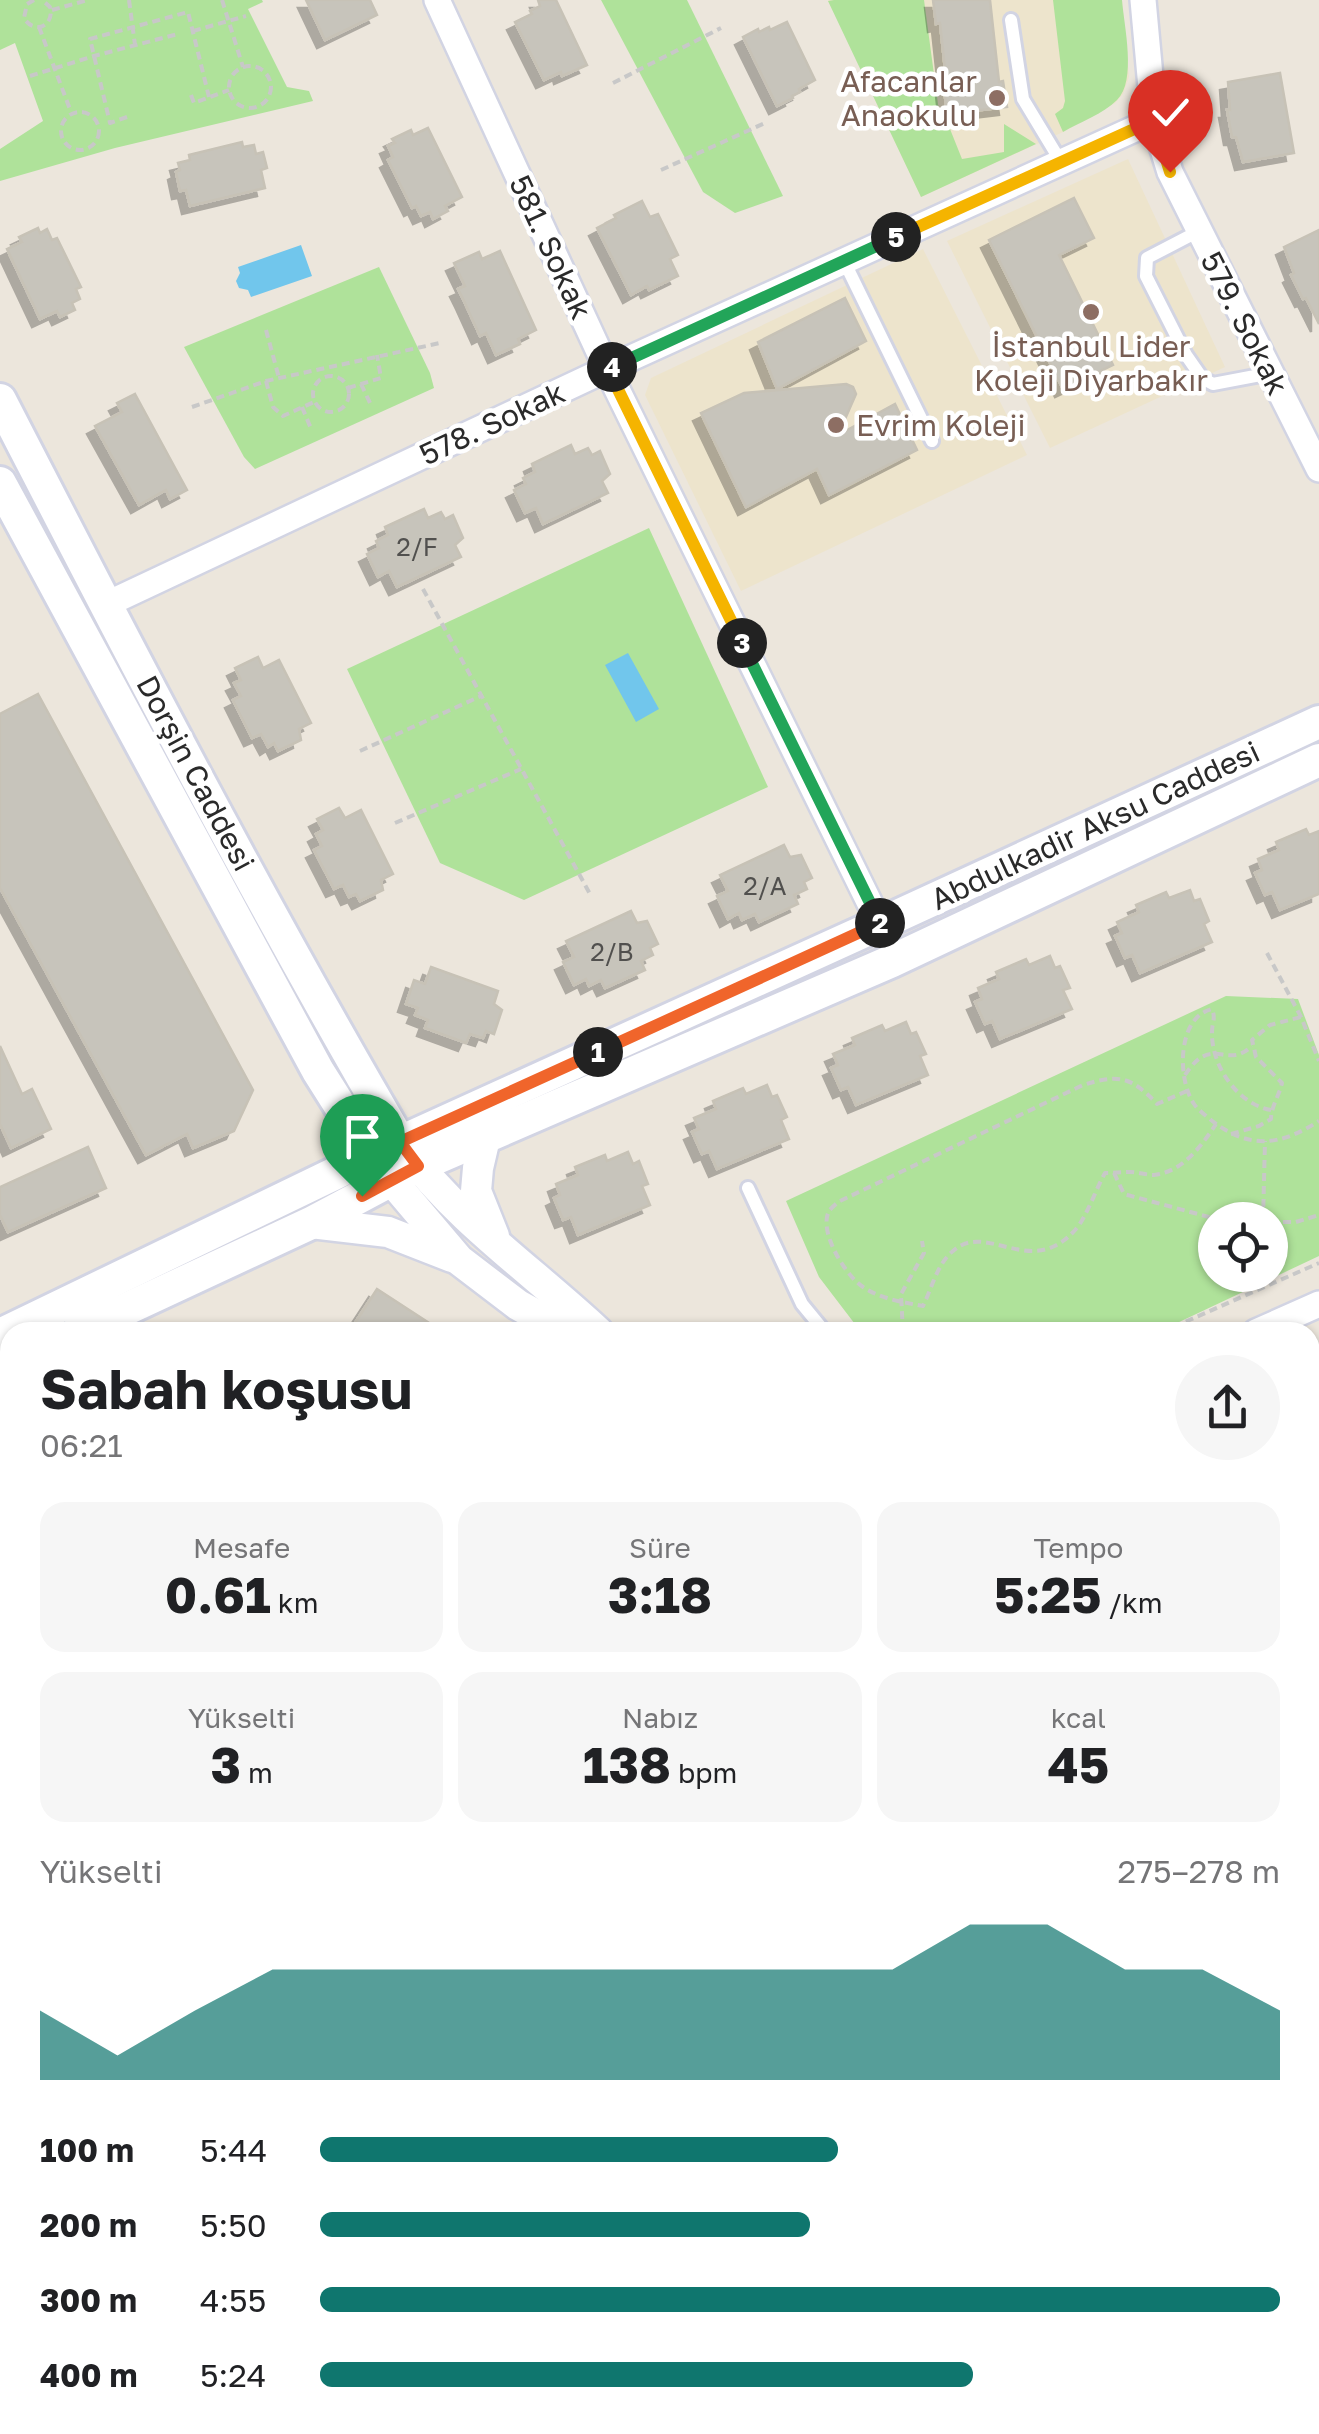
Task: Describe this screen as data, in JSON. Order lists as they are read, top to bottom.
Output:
{
  "streets": {
    "main road": ["Dorşin Caddesi", "Abdulkadir Aksu Caddesi"],
    "street": ["581. Sokak", "579. Sokak", "578. Sokak"]
  },
  "crossings": [
    ["581. Sokak", "578. Sokak"],
    ["581. Sokak", "Abdulkadir Aksu Caddesi"],
    ["579. Sokak", "578. Sokak"],
    ["578. Sokak", "Dorşin Caddesi"],
    ["Dorşin Caddesi", "Abdulkadir Aksu Caddesi"]
  ],
  "places": ["Afacanlar Anaokulu", "İstanbul Lider Koleji Diyarbakır", "Evrim Koleji"],
  "house_numbers": ["2/F", "2/A", "2/B"],
  "page": {
    "pins": [
      "5",
      "4",
      "3",
      "2",
      "1"
    ],
    "heading": ["Sabah koşusu", "06:21"],
    "stats": [
      ["Mesafe", "0.61 km"],
      ["Süre", "3:18"],
      ["Tempo", "5:25 /km"],
      ["Yükselti", "3 m"],
      ["Nabız", "138 bpm"],
      ["kcal", "45"]
    ],
    "chart": ["Yükselti", "275–278 m"],
    "list": [
      {
        "name": "100 m",
        "note": "5:44"
      },
      {
        "name": "200 m",
        "note": "5:50"
      },
      {
        "name": "300 m",
        "note": "4:55"
      },
      {
        "name": "400 m",
        "note": "5:24"
      }
    ]
  }
}
